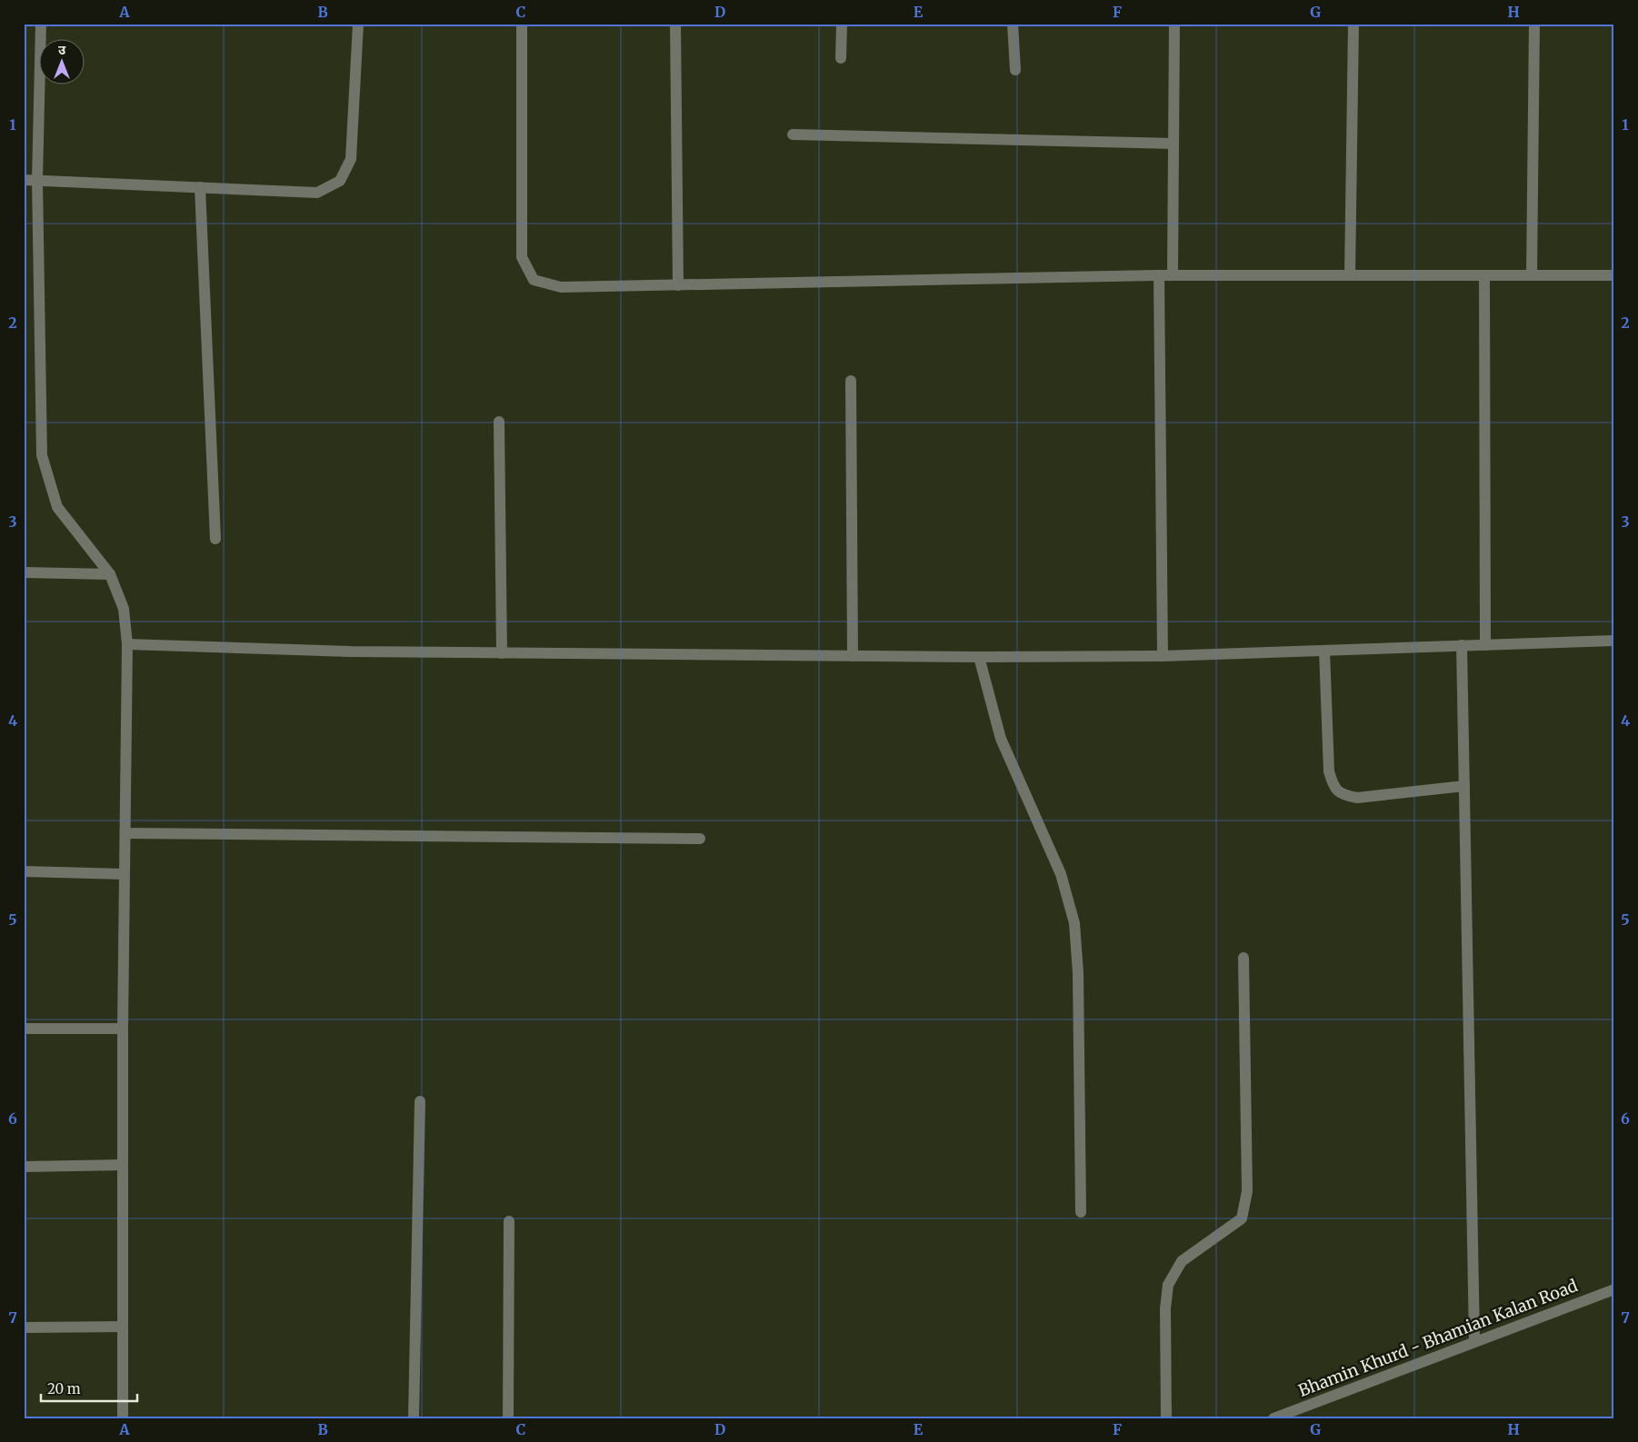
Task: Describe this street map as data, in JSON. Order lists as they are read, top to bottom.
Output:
{
  "streets": {
    "street": ["Bhamin Khurd - Bhamian Kalan Road"]
  },
  "scale_bar": "20 m",
  "north": "top",
  "grid": {
    "columns": [
      "A",
      "B",
      "C",
      "D",
      "E",
      "F",
      "G",
      "H"
    ],
    "rows": [
      "1",
      "2",
      "3",
      "4",
      "5",
      "6",
      "7"
    ]
  }
}
